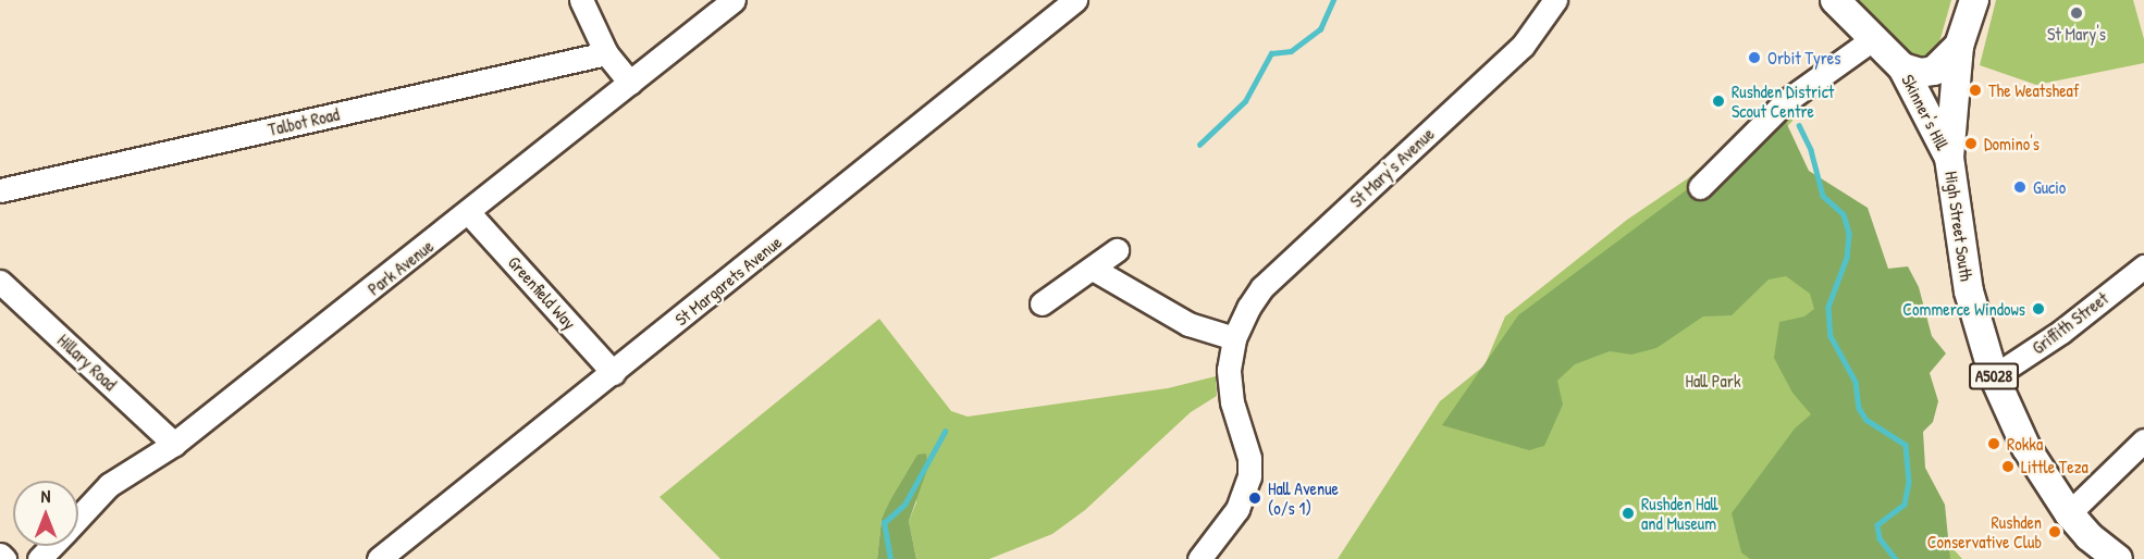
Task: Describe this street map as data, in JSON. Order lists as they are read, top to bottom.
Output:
{
  "streets": {
    "main road": ["Skinner's Hill", "High Street South", "A5028"],
    "street": [
      "Talbot Road",
      "St Mary's Avenue",
      "Park Avenue",
      "St Margarets Avenue",
      "Greenfield Way",
      "Griffith Street",
      "Hillary Road"
    ]
  },
  "crossings": [
    ["Skinner's Hill", "High Street South"],
    ["Skinner's Hill", "A5028"],
    ["High Street South", "Griffith Street"],
    ["High Street South", "A5028"],
    ["Park Avenue", "Greenfield Way"],
    ["Park Avenue", "Hillary Road"],
    ["St Margarets Avenue", "Greenfield Way"]
  ],
  "parks": ["Hall Park"],
  "places": [
    "St Mary's",
    "Orbit Tyres",
    "The Weatsheaf",
    "Rushden District Scout Centre",
    "Domino's",
    "Gucio",
    "Commerce Windows",
    "Rokka",
    "Little Teza",
    "Hall Avenue (o/s 1)",
    "Rushden Hall and Museum",
    "Rushden Conservative Club"
  ],
  "north": "top"
}
